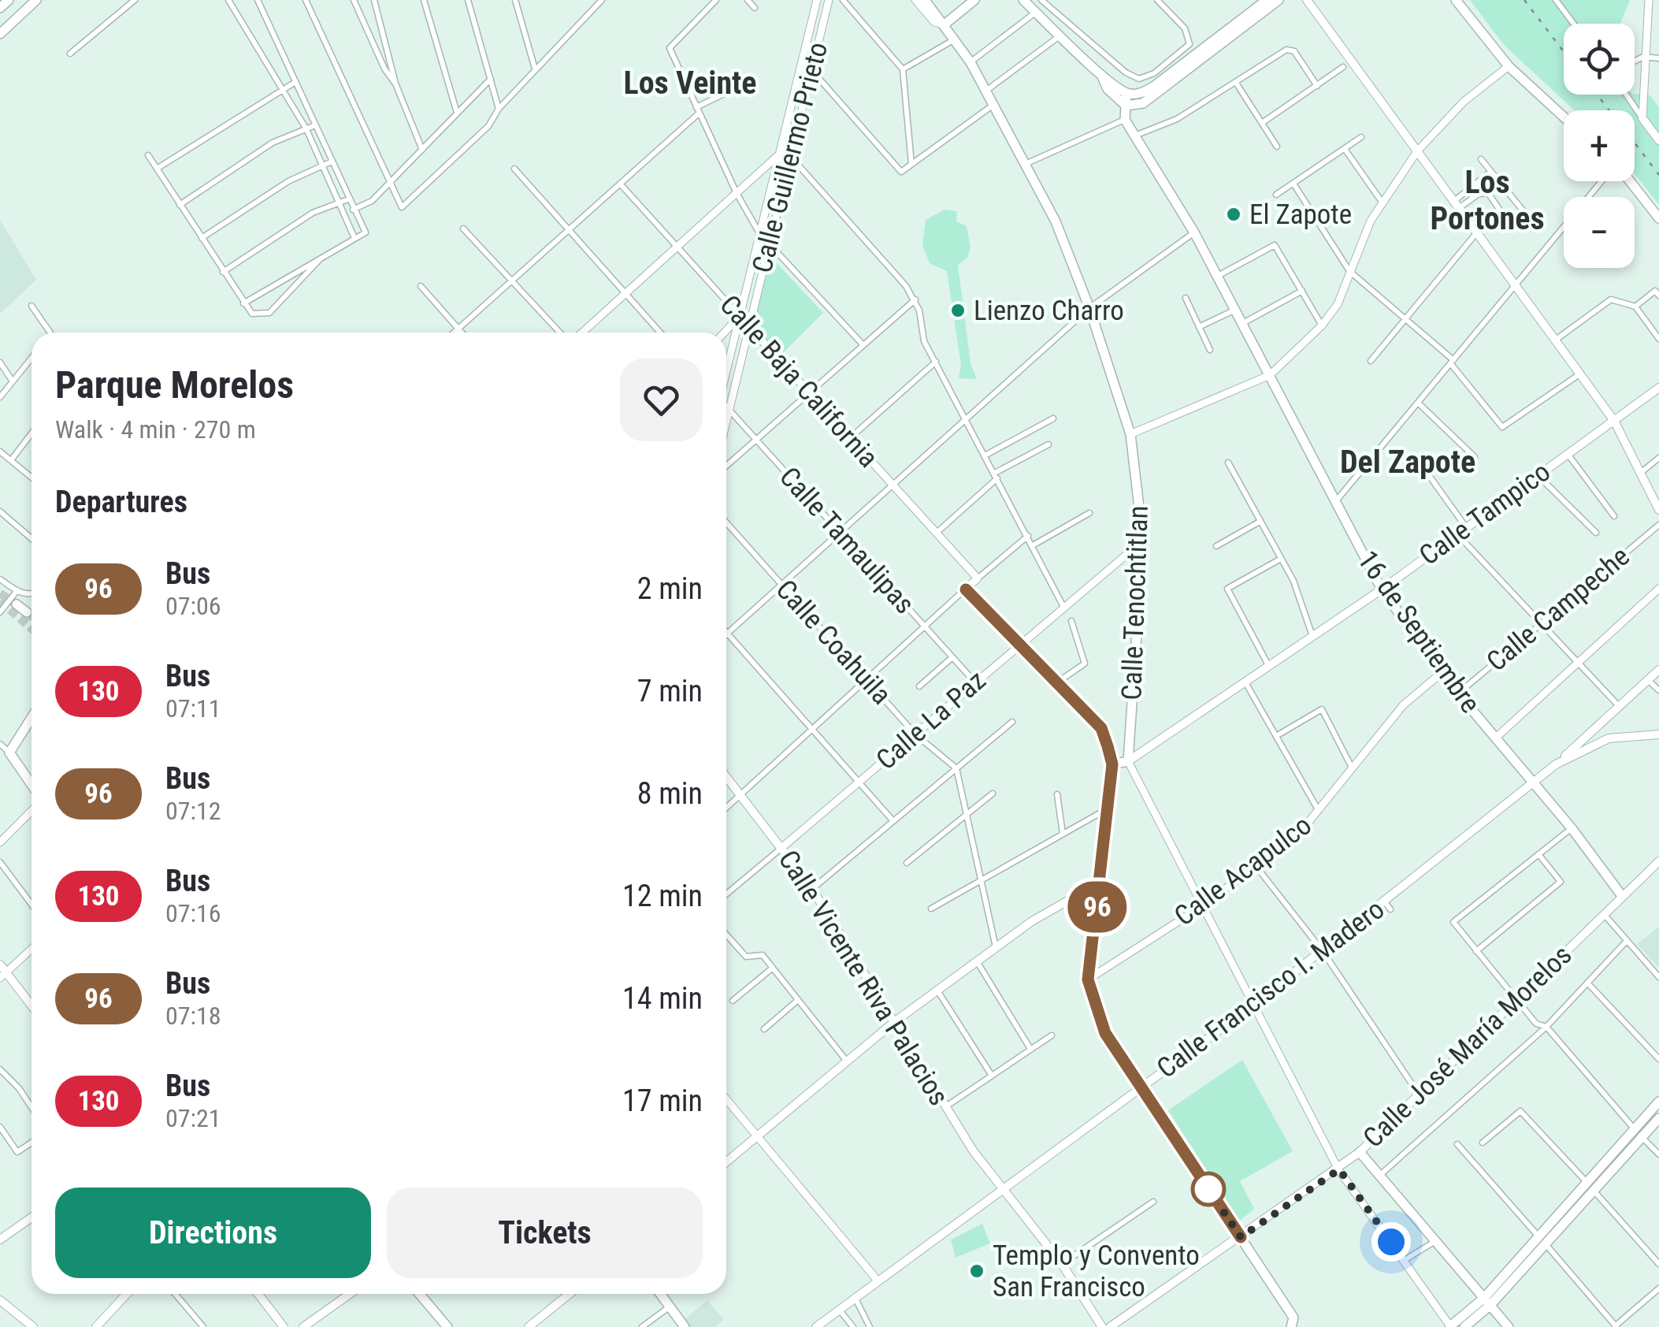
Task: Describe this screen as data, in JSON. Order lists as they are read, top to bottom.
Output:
{
  "streets": {
    "main road": [
      "Calle Tampico",
      "Calle Tenochtitlan",
      "16 de Septiembre",
      "Calle Vicente Riva Palacios",
      "Calle Francisco I. Madero",
      "Calle José María Morelos"
    ],
    "street": [
      "Calle Guillermo Prieto",
      "Calle Baja California",
      "Calle Tamaulipas",
      "Calle Campeche",
      "Calle Coahuila",
      "Calle La Paz",
      "Calle Acapulco"
    ]
  },
  "crossings": [
    ["Calle Guillermo Prieto", "Calle Baja California"],
    ["Calle Guillermo Prieto", "Calle Tamaulipas"],
    ["Calle Tampico", "Calle Tenochtitlan"],
    ["Calle Tampico", "16 de Septiembre"],
    ["Calle Tamaulipas", "Calle La Paz"],
    ["Calle Tenochtitlan", "Calle La Paz"],
    ["Calle Campeche", "16 de Septiembre"],
    ["16 de Septiembre", "Calle Acapulco"],
    ["16 de Septiembre", "Calle Francisco I. Madero"],
    ["16 de Septiembre", "Calle José María Morelos"],
    ["Calle Coahuila", "Calle La Paz"],
    ["Calle La Paz", "Calle Vicente Riva Palacios"],
    ["Calle Vicente Riva Palacios", "Calle Francisco I. Madero"]
  ],
  "districts": ["Los Veinte", "Los Portones", "Del Zapote"],
  "places": ["El Zapote", "Lienzo Charro", "Templo y Convento San Francisco"],
  "lines": ["bus line 96"],
  "page": {
    "on_map": "96",
    "map_buttons": ["+", "−"],
    "heading": [
      ["Parque Morelos", "Walk · 4 min · 270 m"],
      "Departures"
    ],
    "list": [
      {
        "mark": "96",
        "name": "Bus",
        "note": "07:06",
        "value": "2 min"
      },
      {
        "mark": "130",
        "name": "Bus",
        "note": "07:11",
        "value": "7 min"
      },
      {
        "mark": "96",
        "name": "Bus",
        "note": "07:12",
        "value": "8 min"
      },
      {
        "mark": "130",
        "name": "Bus",
        "note": "07:16",
        "value": "12 min"
      },
      {
        "mark": "96",
        "name": "Bus",
        "note": "07:18",
        "value": "14 min"
      },
      {
        "mark": "130",
        "name": "Bus",
        "note": "07:21",
        "value": "17 min"
      }
    ],
    "buttons": ["Directions", "Tickets"]
  }
}
